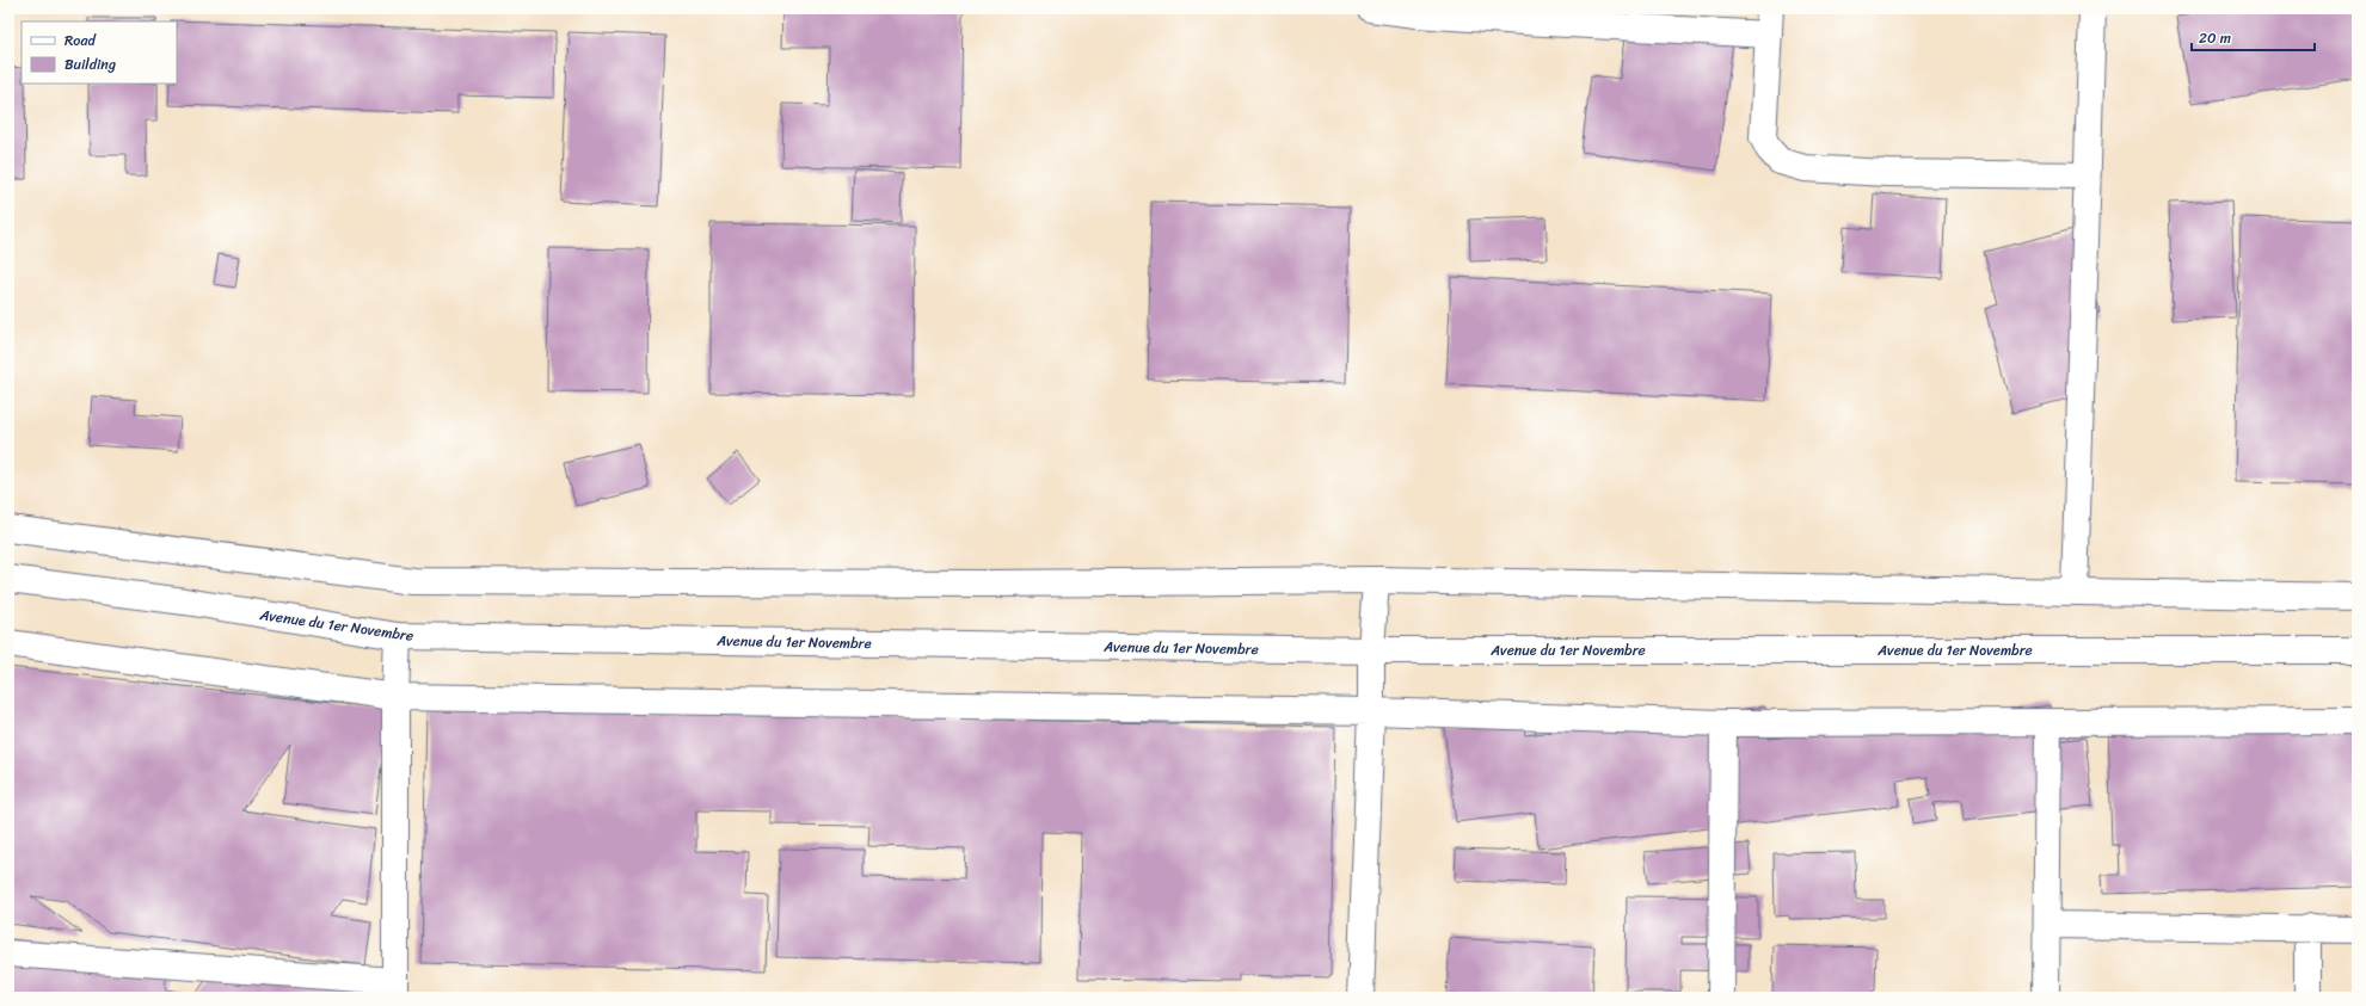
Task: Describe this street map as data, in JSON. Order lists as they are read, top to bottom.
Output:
{
  "streets": {
    "street": ["Avenue du 1er Novembre"]
  },
  "legend": ["Road", "Building"],
  "scale_bar": "20 m"
}
